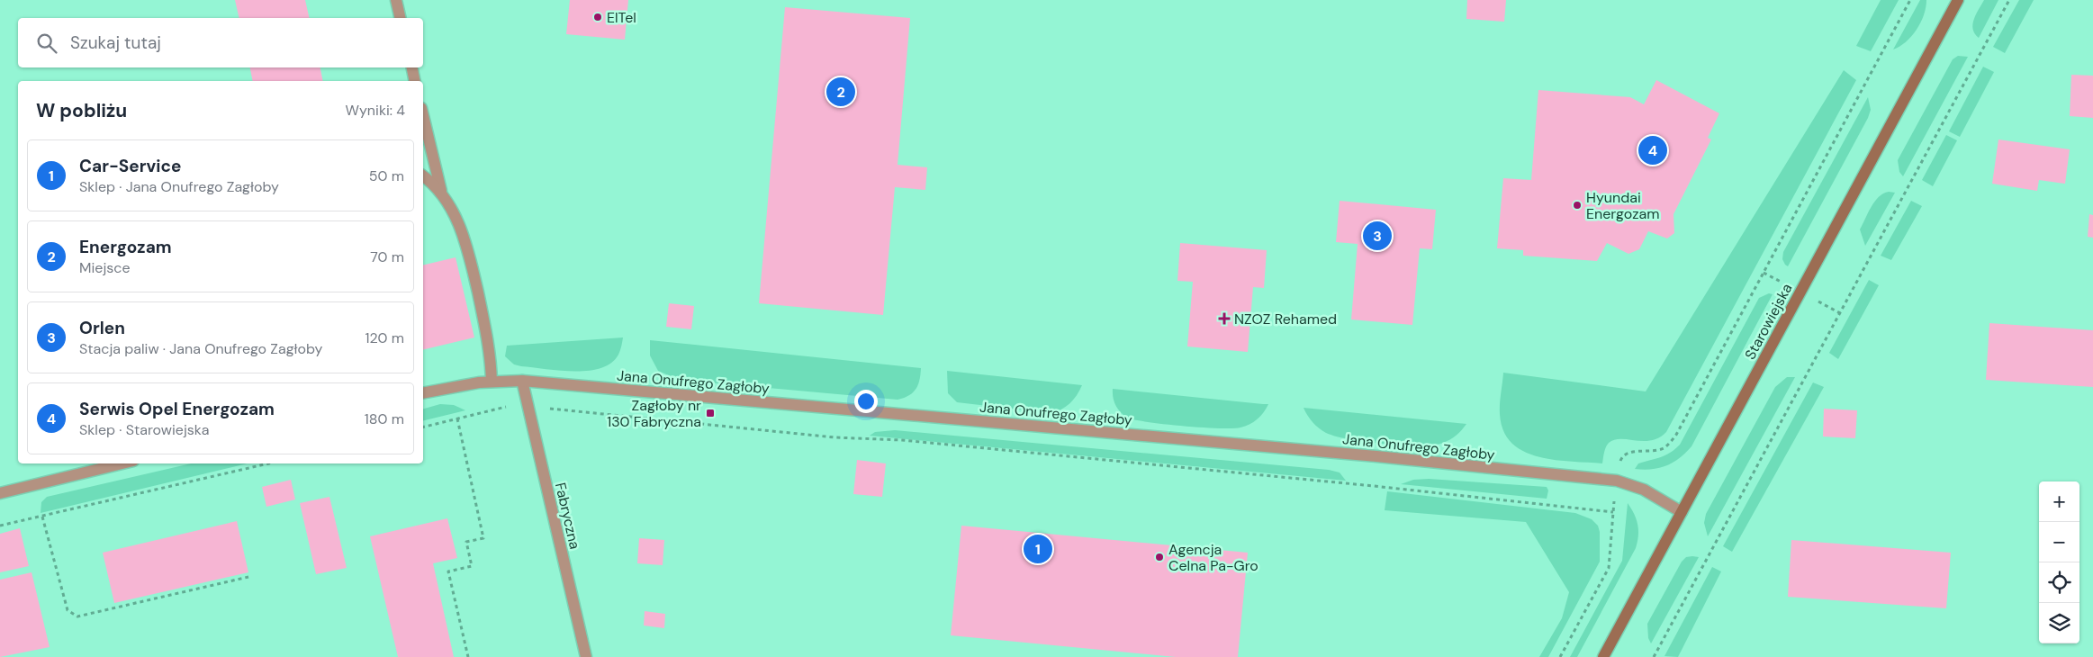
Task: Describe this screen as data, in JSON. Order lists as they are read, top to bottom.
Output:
{
  "streets": {
    "street": ["Starowiejska", "Jana Onufrego Zagłoby", "Fabryczna"]
  },
  "crossings": [
    ["Starowiejska", "Jana Onufrego Zagłoby"],
    ["Jana Onufrego Zagłoby", "Fabryczna"]
  ],
  "places": {
    "other": ["ElTel", "Hyundai Energozam", "Agencja Celna Pa-Gro"],
    "health": ["NZOZ Rehamed"],
    "transit": ["Zagłoby nr 130 Fabryczna"]
  },
  "page": {
    "search": "Szukaj tutaj",
    "pins": [
      "2",
      "4",
      "3",
      "1"
    ],
    "heading": ["W pobliżu", "Wyniki: 4"],
    "list": [
      {
        "mark": "1",
        "name": "Car-Service",
        "note": "Sklep · Jana Onufrego Zagłoby",
        "value": "50 m"
      },
      {
        "mark": "2",
        "name": "Energozam",
        "note": "Miejsce",
        "value": "70 m"
      },
      {
        "mark": "3",
        "name": "Orlen",
        "note": "Stacja paliw · Jana Onufrego Zagłoby",
        "value": "120 m"
      },
      {
        "mark": "4",
        "name": "Serwis Opel Energozam",
        "note": "Sklep · Starowiejska",
        "value": "180 m"
      }
    ],
    "map_buttons": ["+", "−"]
  }
}
